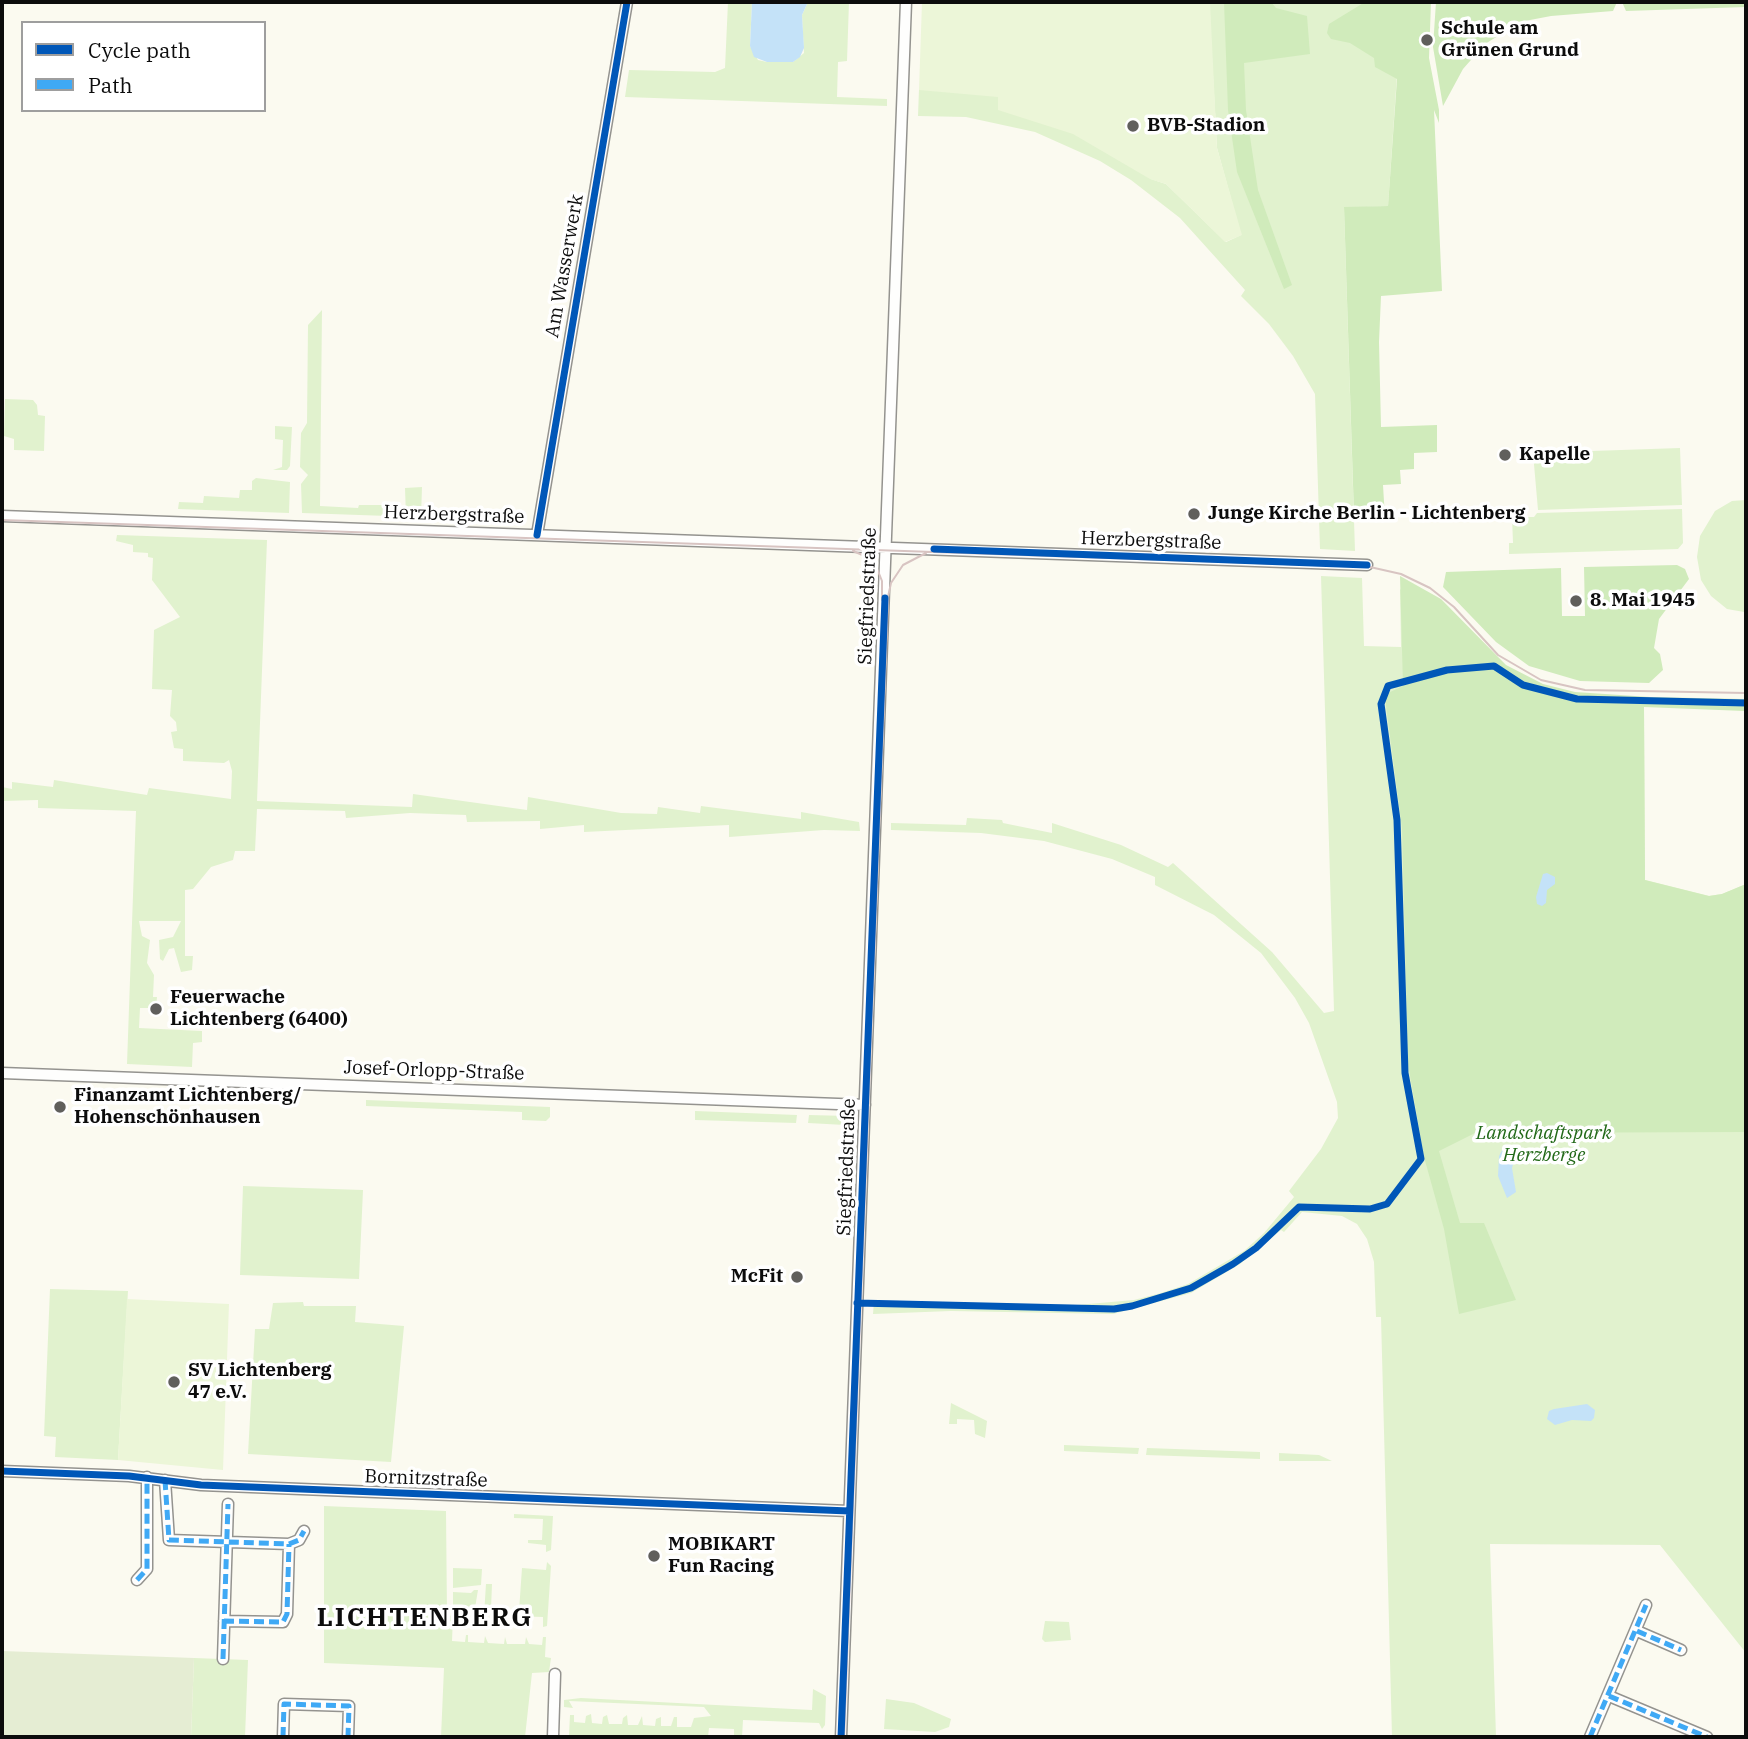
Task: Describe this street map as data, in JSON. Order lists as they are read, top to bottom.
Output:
{
  "streets": {
    "street": [
      "Am Wasserwerk",
      "Herzbergstraße",
      "Siegfriedstraße",
      "Josef-Orlopp-Straße",
      "Bornitzstraße"
    ]
  },
  "crossings": [
    ["Am Wasserwerk", "Herzbergstraße"],
    ["Herzbergstraße", "Siegfriedstraße"],
    ["Siegfriedstraße", "Josef-Orlopp-Straße"],
    ["Siegfriedstraße", "Bornitzstraße"]
  ],
  "districts": ["LICHTENBERG"],
  "parks": ["Landschaftspark Herzberge"],
  "places": [
    "Schule am Grünen Grund",
    "BVB-Stadion",
    "Kapelle",
    "Junge Kirche Berlin - Lichtenberg",
    "8. Mai 1945",
    "Feuerwache Lichtenberg (6400)",
    "Finanzamt Lichtenberg/ Hohenschönhausen",
    "McFit",
    "SV Lichtenberg 47 e.V.",
    "MOBIKART Fun Racing"
  ],
  "legend": ["Cycle path", "Path"]
}
